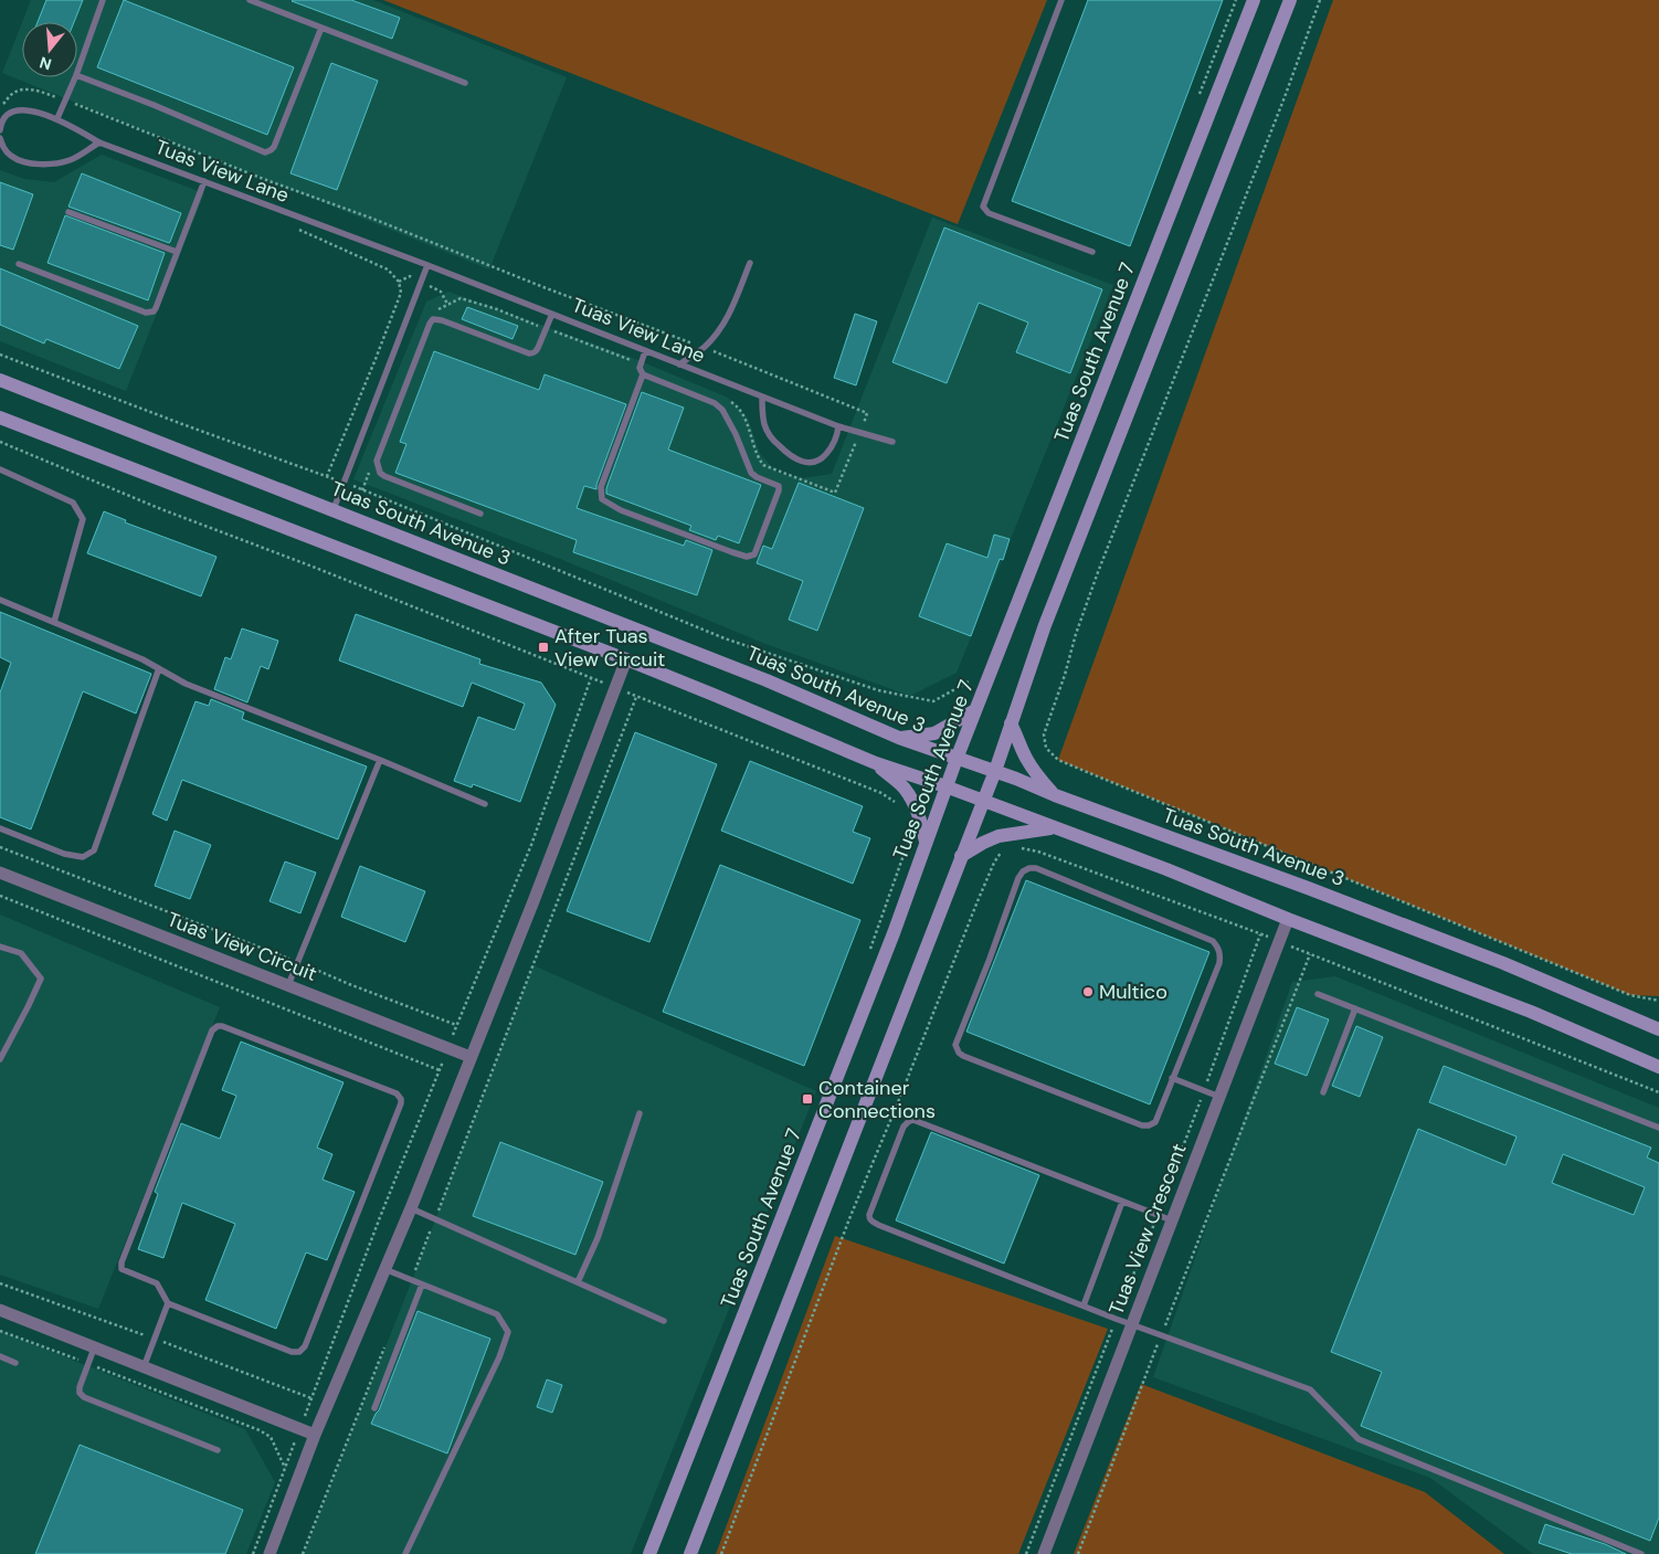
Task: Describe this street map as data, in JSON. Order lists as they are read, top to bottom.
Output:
{
  "streets": {
    "street": [
      "Tuas South Avenue 7",
      "Tuas South Avenue 3",
      "Tuas View Circuit",
      "Tuas View Crescent"
    ],
    "lane": ["Tuas View Lane"]
  },
  "crossings": [
    ["Tuas South Avenue 7", "Tuas South Avenue 3"]
  ],
  "places": {
    "transit": ["After Tuas View Circuit", "Container Connections"],
    "other": ["Multico"]
  },
  "north": "bottom"
}
